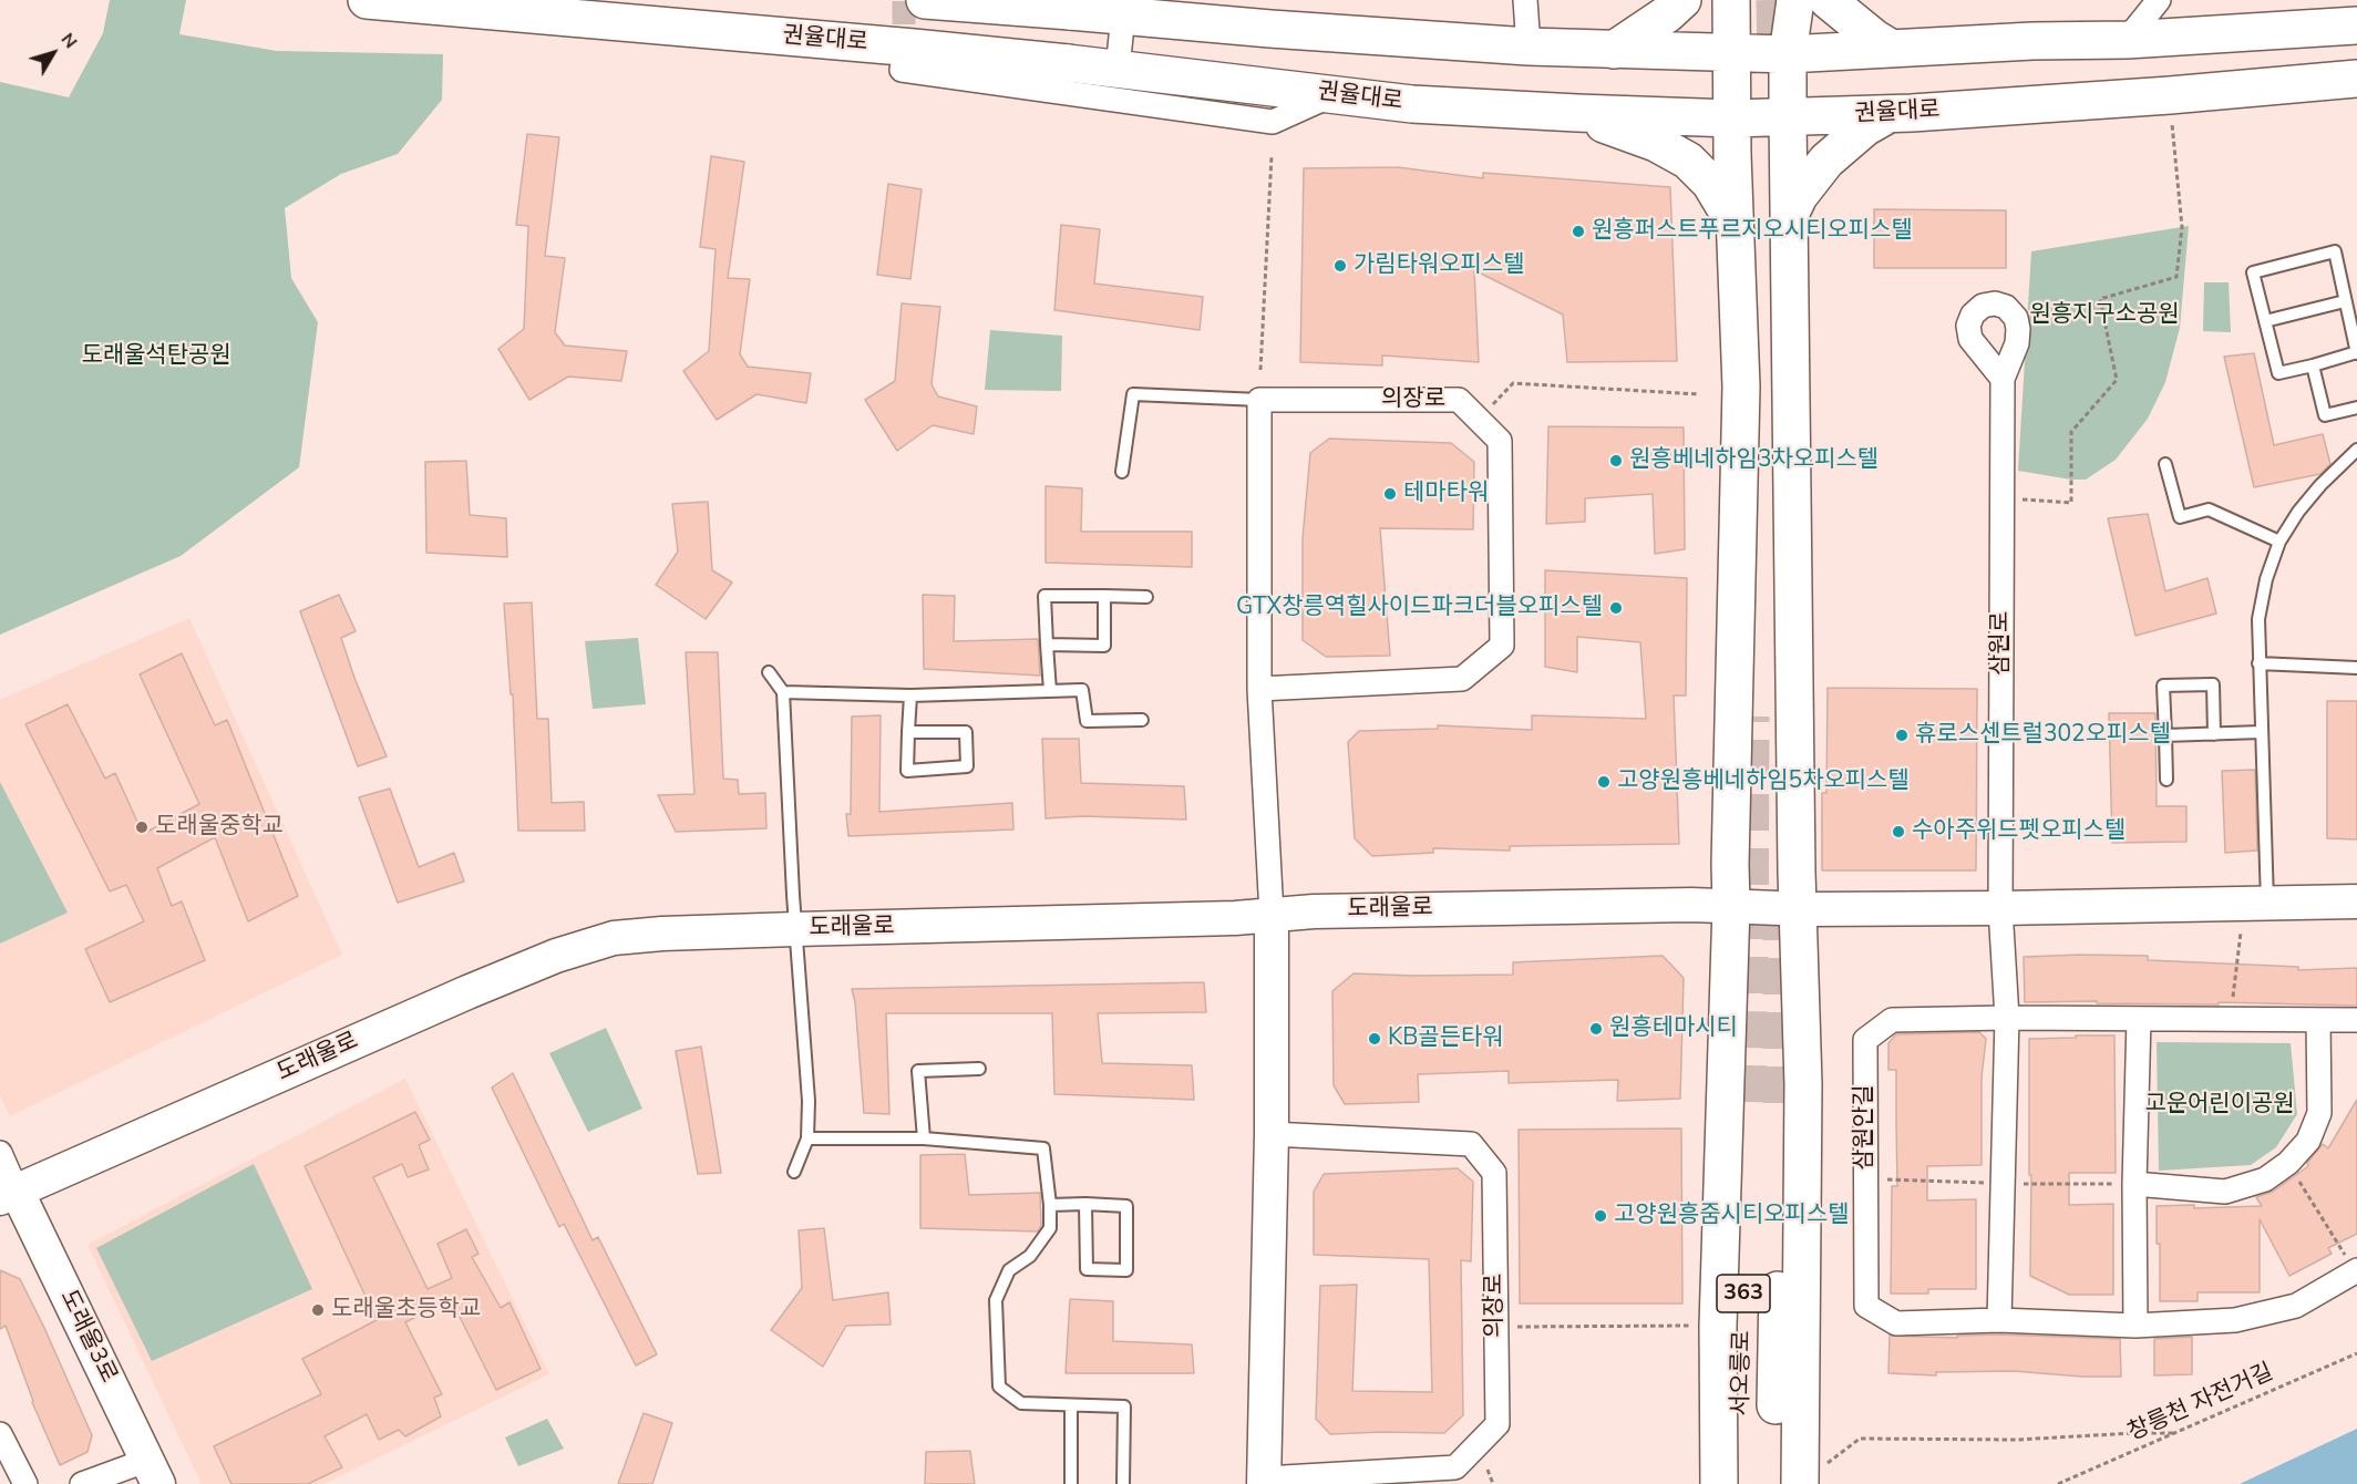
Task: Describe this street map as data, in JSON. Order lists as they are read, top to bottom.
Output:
{
  "streets": {
    "main road": [
      "권율대로",
      "의장로",
      "도래울로",
      "363",
      "도래울3로",
      "서오릉로"
    ],
    "street": ["삼원로", "삼원안길"],
    "path": ["창릉천 자전거길"]
  },
  "crossings": [
    ["의장로", "도래울로"],
    ["도래울로", "도래울3로"]
  ],
  "parks": ["원흥지구소공원", "도래울석탄공원", "고운어린이공원"],
  "places": [
    "원흥퍼스트푸르지오시티오피스텔",
    "가림타워오피스텔",
    "원흥베네하임3차오피스텔",
    "테마타워",
    "GTX창릉역힐사이드파크더블오피스텔",
    "휴로스센트럴302오피스텔",
    "고양원흥베네하임5차오피스텔",
    "도래울중학교",
    "수아주위드펫오피스텔",
    "원흥테마시티",
    "KB골든타워",
    "고양원흥줌시티오피스텔",
    "도래울초등학교"
  ],
  "north": "top right"
}
